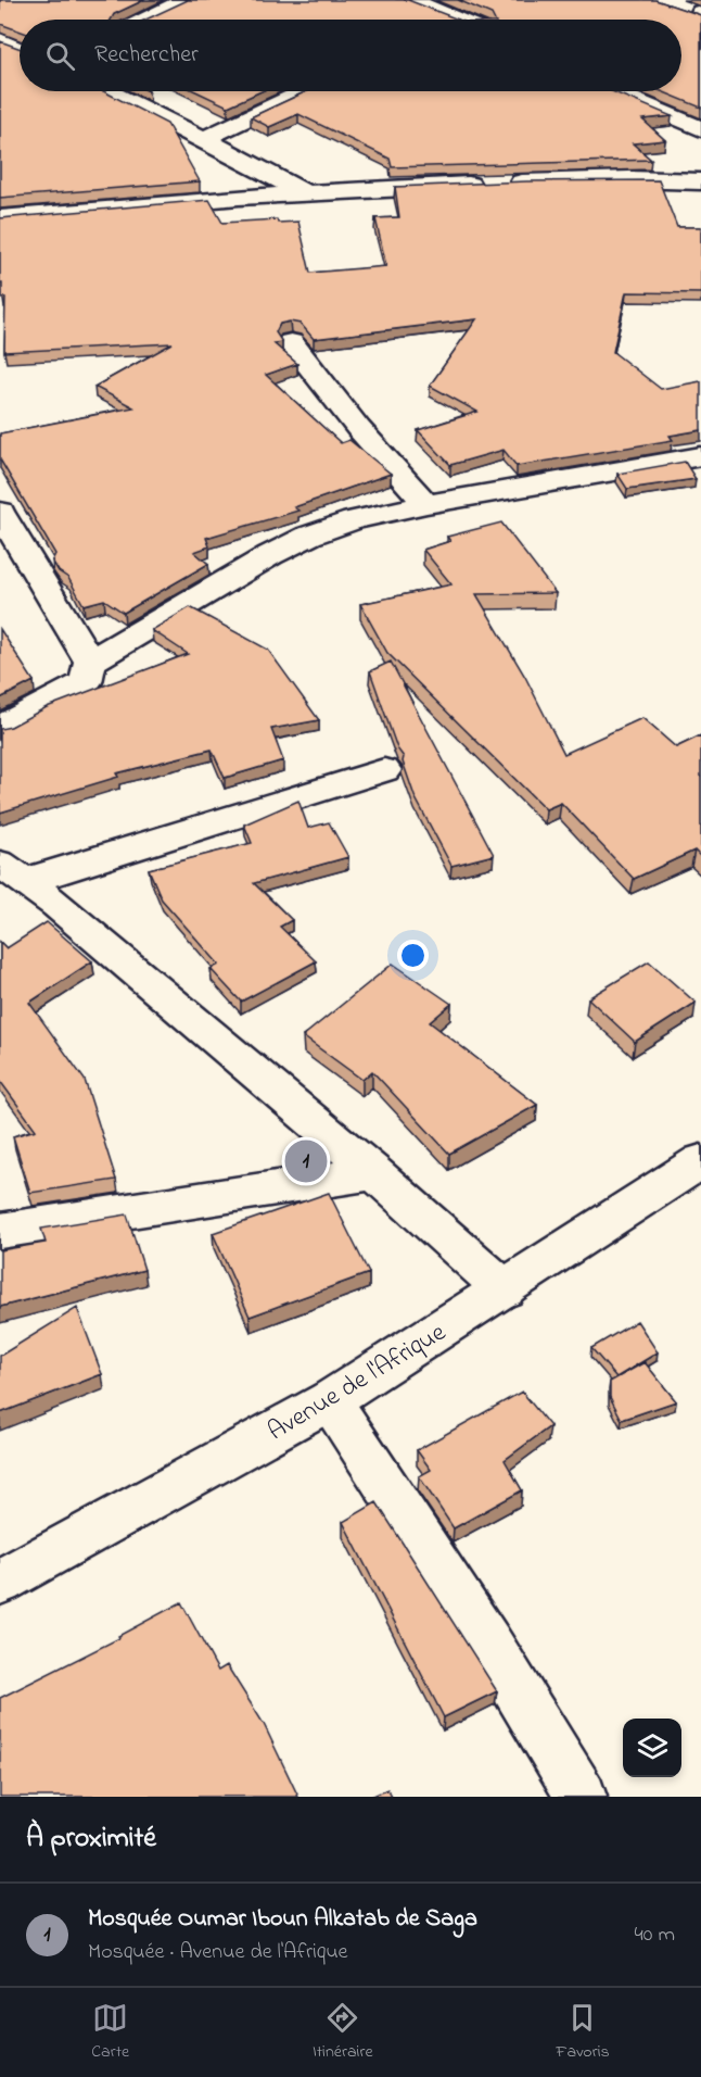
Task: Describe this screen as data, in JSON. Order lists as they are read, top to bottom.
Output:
{
  "streets": {
    "street": ["Avenue de l'Afrique"]
  },
  "page": {
    "search": "Rechercher",
    "pins": "1",
    "heading": "À proximité",
    "list": [
      {
        "mark": "1",
        "name": "Mosquée Oumar Iboun Alkatab de Saga",
        "note": "Mosquée · Avenue de l'Afrique",
        "value": "40 m"
      }
    ],
    "nav": ["Carte", "Itinéraire", "Favoris"]
  }
}
